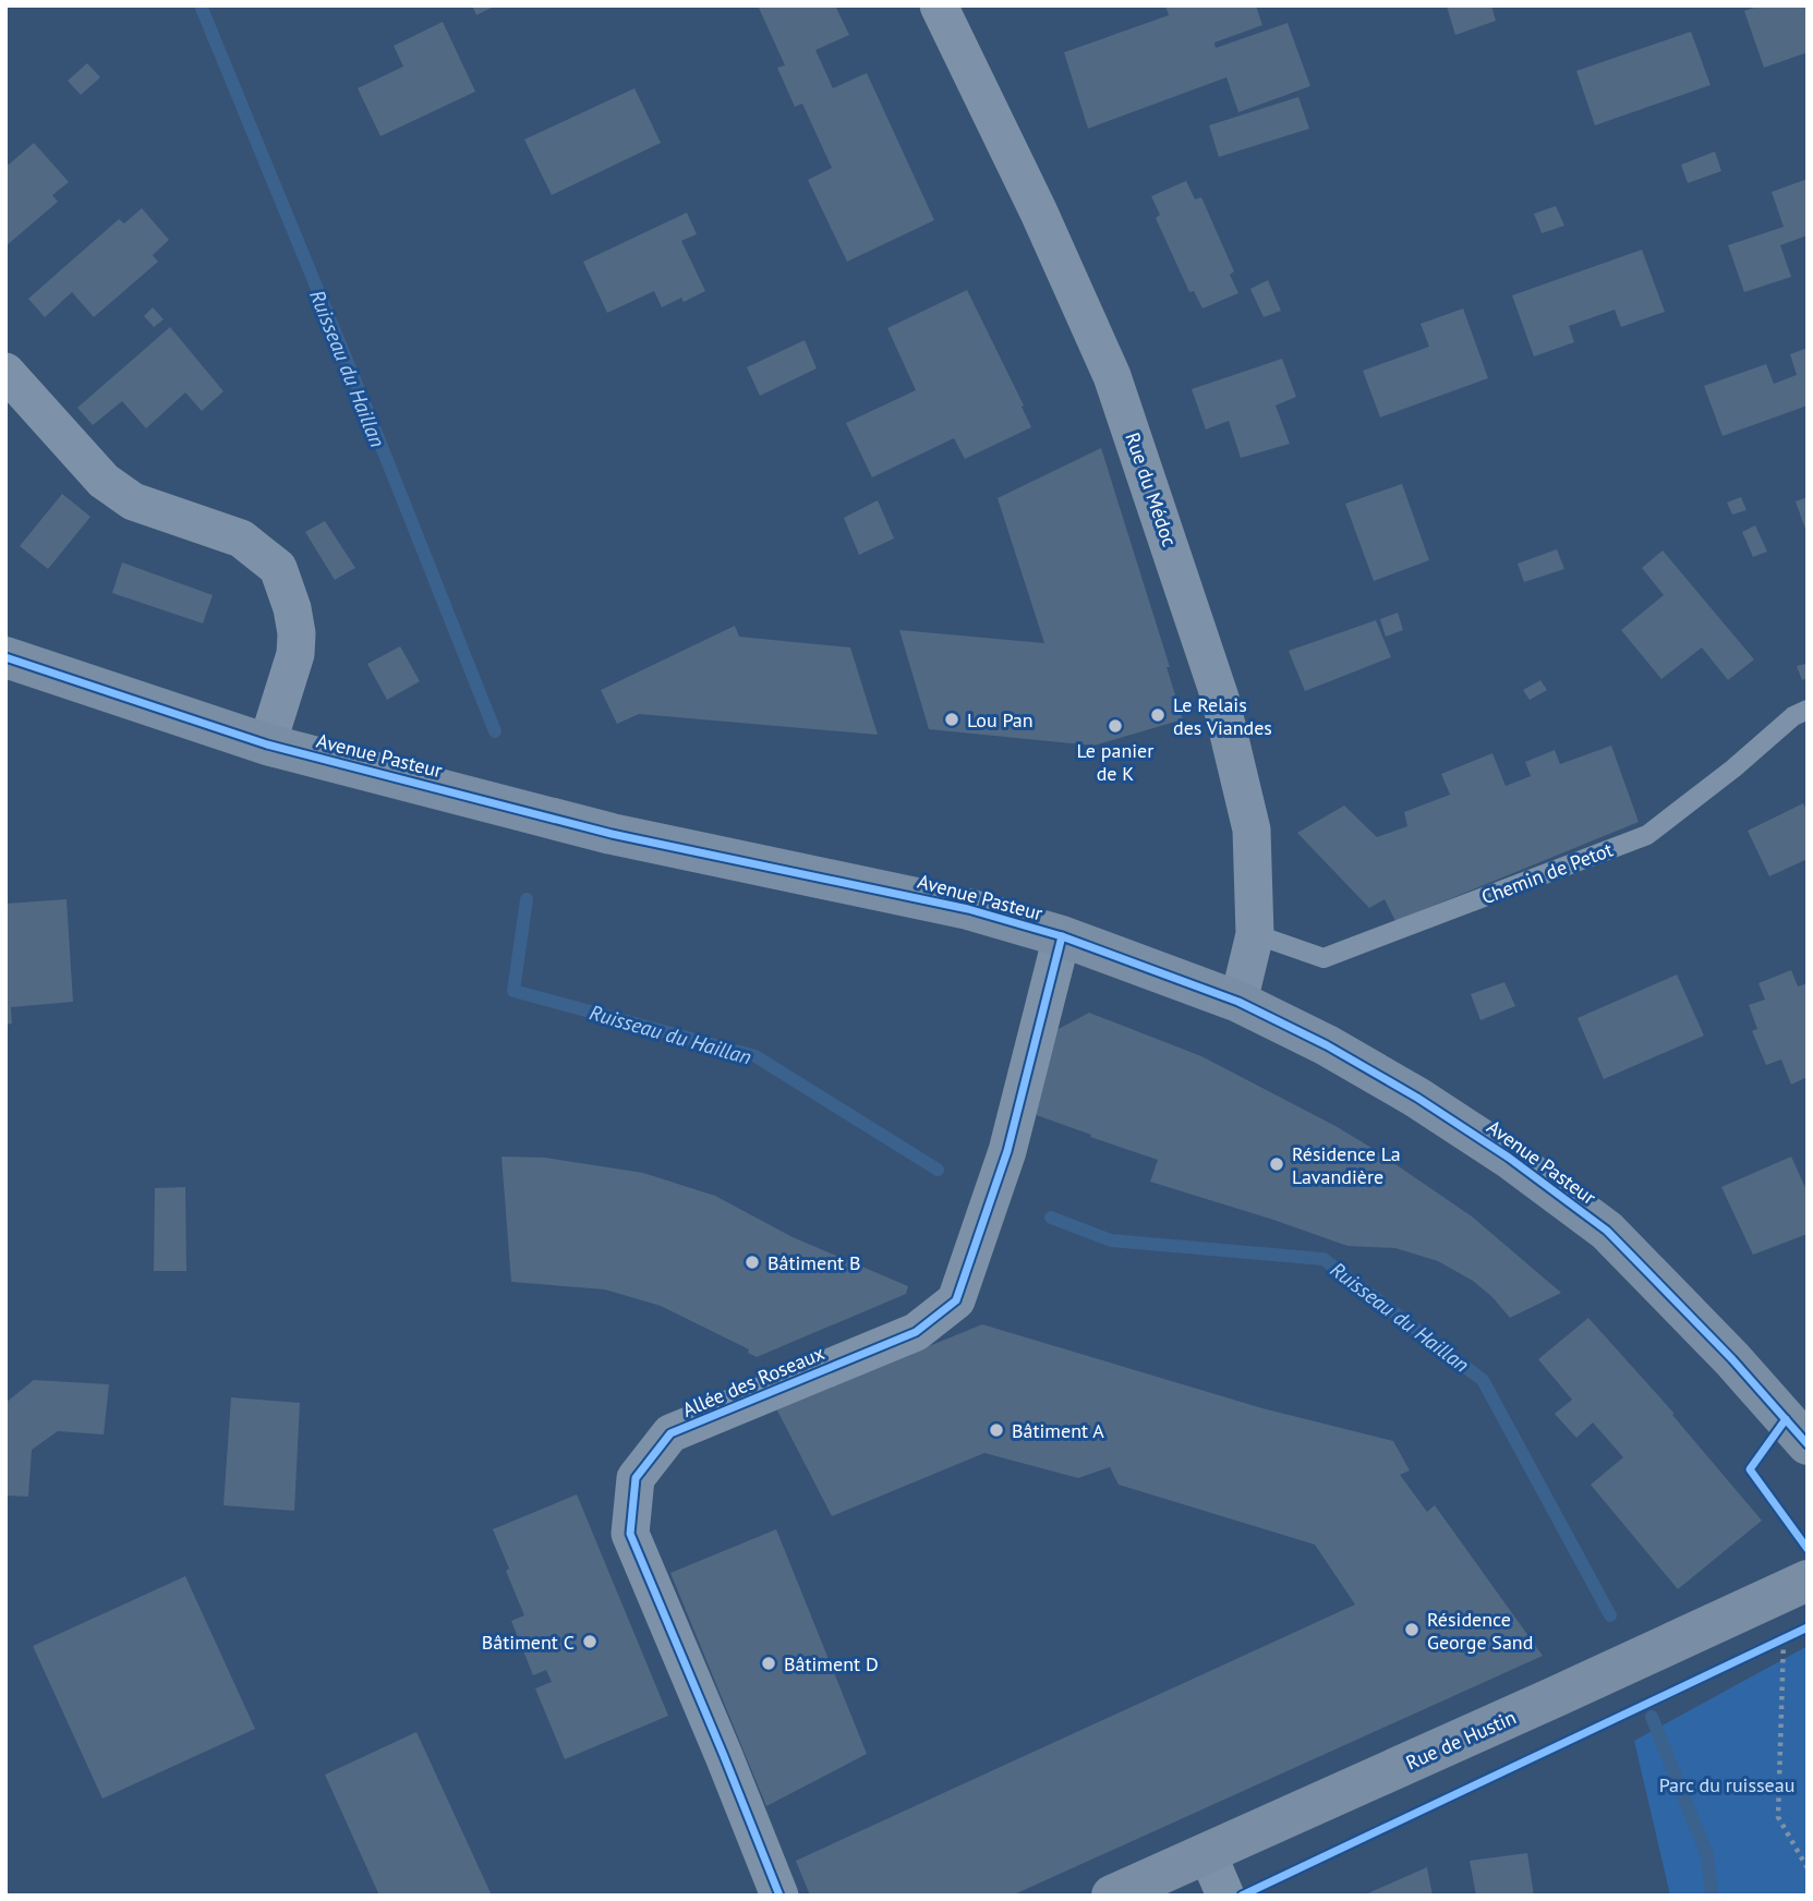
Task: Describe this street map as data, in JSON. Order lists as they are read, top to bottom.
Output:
{
  "streets": {
    "main road": ["Avenue Pasteur", "Rue de Hustin"],
    "street": ["Rue du Médoc", "Allée des Roseaux"],
    "lane": ["Chemin de Petot"]
  },
  "crossings": [
    ["Rue du Médoc", "Avenue Pasteur"],
    ["Rue du Médoc", "Chemin de Petot"],
    ["Avenue Pasteur", "Allée des Roseaux"]
  ],
  "water": ["Ruisseau du Haillan"],
  "parks": ["Parc du ruisseau"],
  "places": [
    "Le Relais des Viandes",
    "Lou Pan",
    "Le panier de K",
    "Résidence La Lavandière",
    "Bâtiment B",
    "Bâtiment A",
    "Résidence George Sand",
    "Bâtiment C",
    "Bâtiment D"
  ]
}
